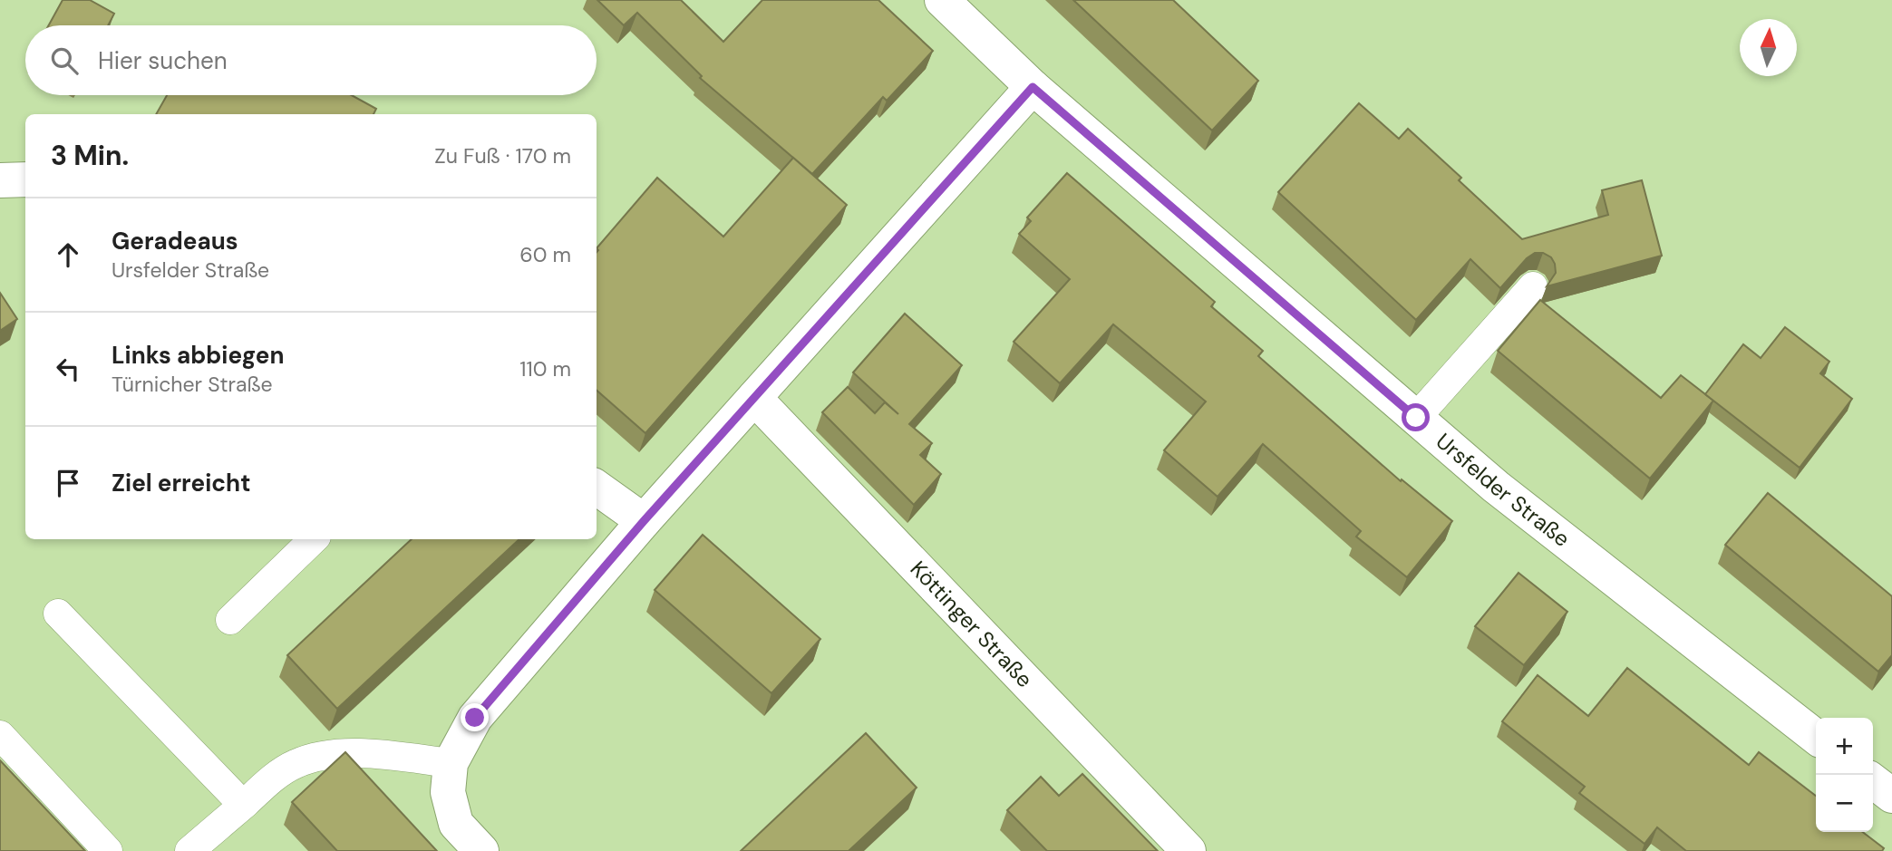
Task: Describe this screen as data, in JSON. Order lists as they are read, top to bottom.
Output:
{
  "streets": {
    "street": ["Ursfelder Straße", "Köttinger Straße"]
  },
  "north": "top",
  "page": {
    "search": "Hier suchen",
    "heading": ["3 Min.", "Zu Fuß · 170 m"],
    "list": [
      ["Geradeaus", "Ursfelder Straße", "60 m"],
      ["Links abbiegen", "Türnicher Straße", "110 m"],
      "Ziel erreicht"
    ],
    "map_buttons": ["+", "−"]
  }
}
